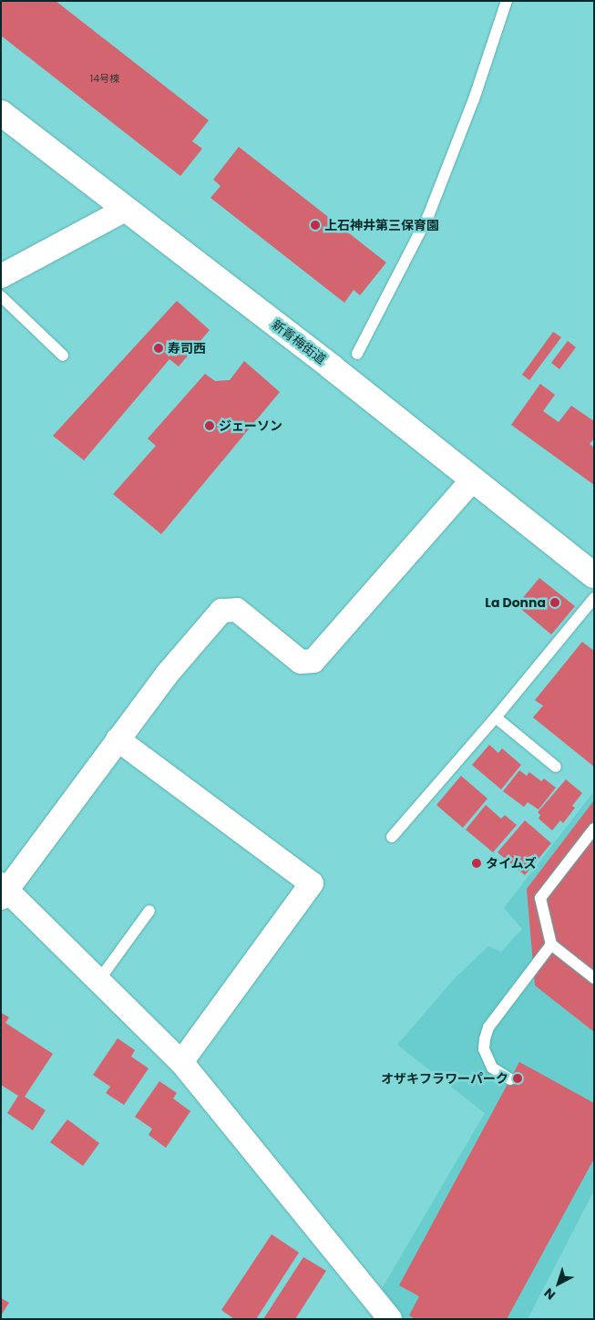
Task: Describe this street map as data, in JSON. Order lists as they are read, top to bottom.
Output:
{
  "streets": {
    "main road": ["新青梅街道"]
  },
  "places": [
    "上石神井第三保育園",
    "寿司西",
    "ジェーソン",
    "La Donna",
    "タイムズ",
    "オザキフラワーパーク"
  ],
  "house_numbers": ["14号棟"],
  "north": "bottom left"
}
